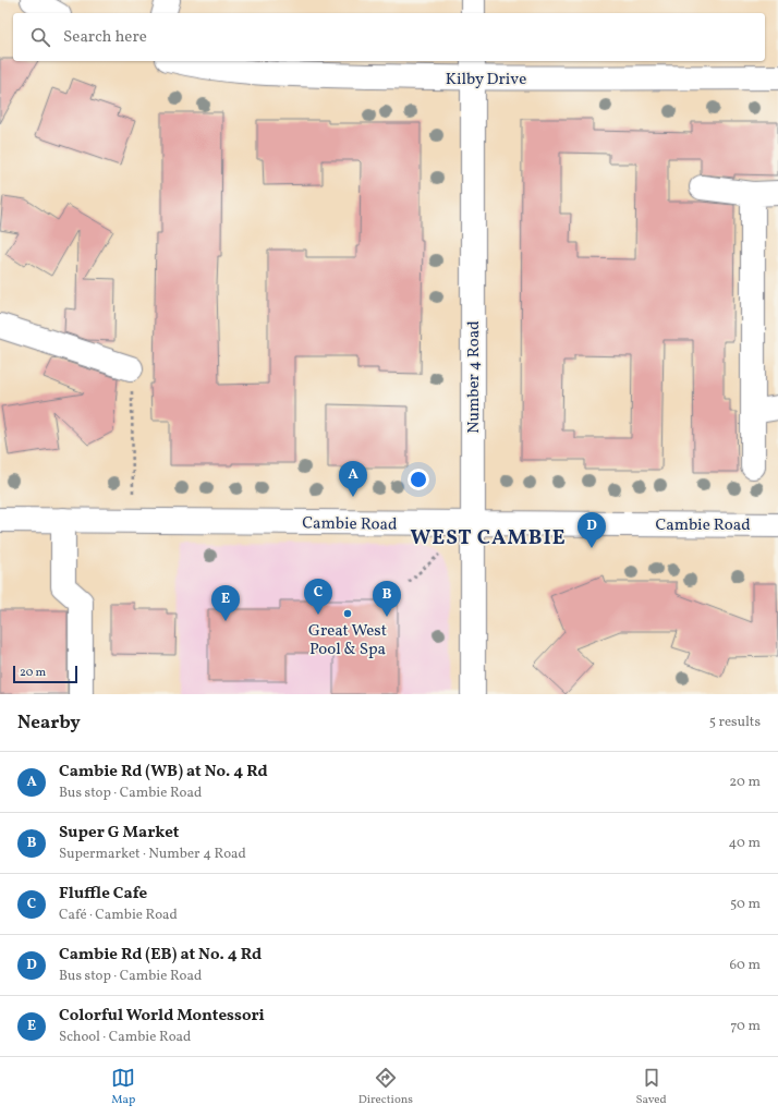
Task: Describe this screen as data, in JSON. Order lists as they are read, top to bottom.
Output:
{
  "streets": {
    "main road": ["Kilby Drive", "Number 4 Road", "Cambie Road"]
  },
  "crossings": [
    ["Kilby Drive", "Number 4 Road"],
    ["Number 4 Road", "Cambie Road"]
  ],
  "districts": ["WEST CAMBIE"],
  "places": ["Great West Pool & Spa"],
  "scale_bar": "20 m",
  "page": {
    "search": "Search here",
    "pins": [
      "A",
      "D",
      "C",
      "B",
      "E"
    ],
    "scale": "20 m",
    "heading": ["Nearby", "5 results"],
    "list": [
      {
        "mark": "A",
        "name": "Cambie Rd (WB) at No. 4 Rd",
        "note": "Bus stop · Cambie Road",
        "value": "20 m"
      },
      {
        "mark": "B",
        "name": "Super G Market",
        "note": "Supermarket · Number 4 Road",
        "value": "40 m"
      },
      {
        "mark": "C",
        "name": "Fluffle Cafe",
        "note": "Café · Cambie Road",
        "value": "50 m"
      },
      {
        "mark": "D",
        "name": "Cambie Rd (EB) at No. 4 Rd",
        "note": "Bus stop · Cambie Road",
        "value": "60 m"
      },
      {
        "mark": "E",
        "name": "Colorful World Montessori",
        "note": "School · Cambie Road",
        "value": "70 m"
      }
    ],
    "nav": ["Map", "Directions", "Saved"]
  }
}
